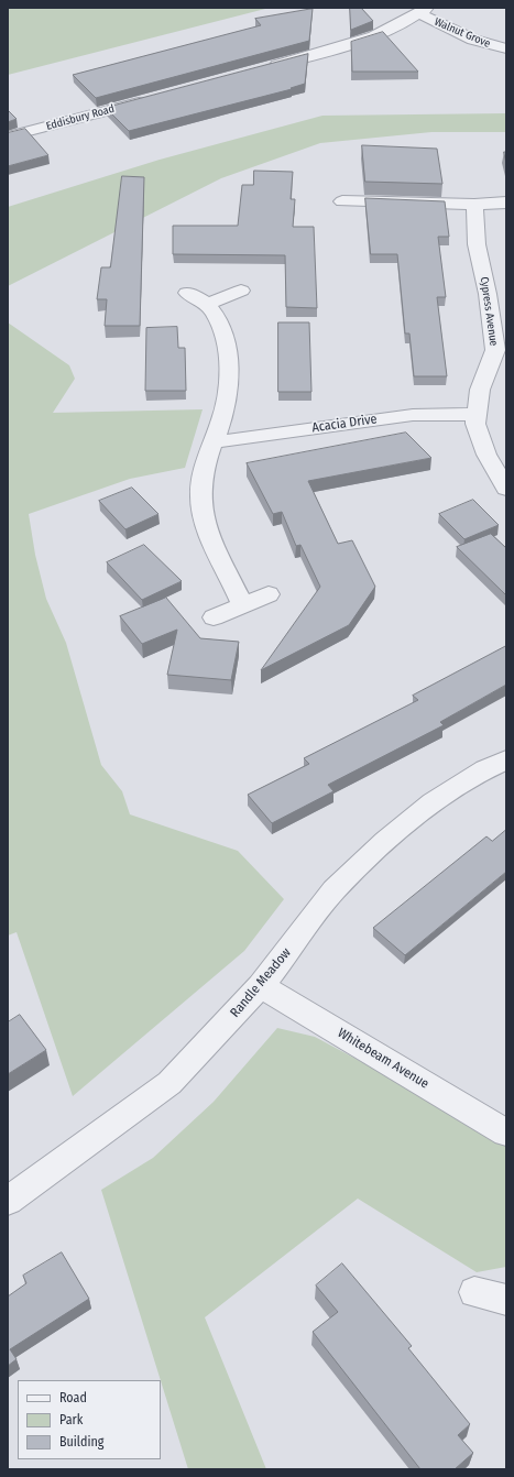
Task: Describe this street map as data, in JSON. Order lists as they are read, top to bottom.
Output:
{
  "streets": {
    "street": [
      "Walnut Grove",
      "Eddisbury Road",
      "Cypress Avenue",
      "Acacia Drive",
      "Randle Meadow",
      "Whitebeam Avenue"
    ]
  },
  "crossings": [
    ["Cypress Avenue", "Acacia Drive"],
    ["Randle Meadow", "Whitebeam Avenue"]
  ],
  "legend": ["Road", "Park", "Building"]
}
